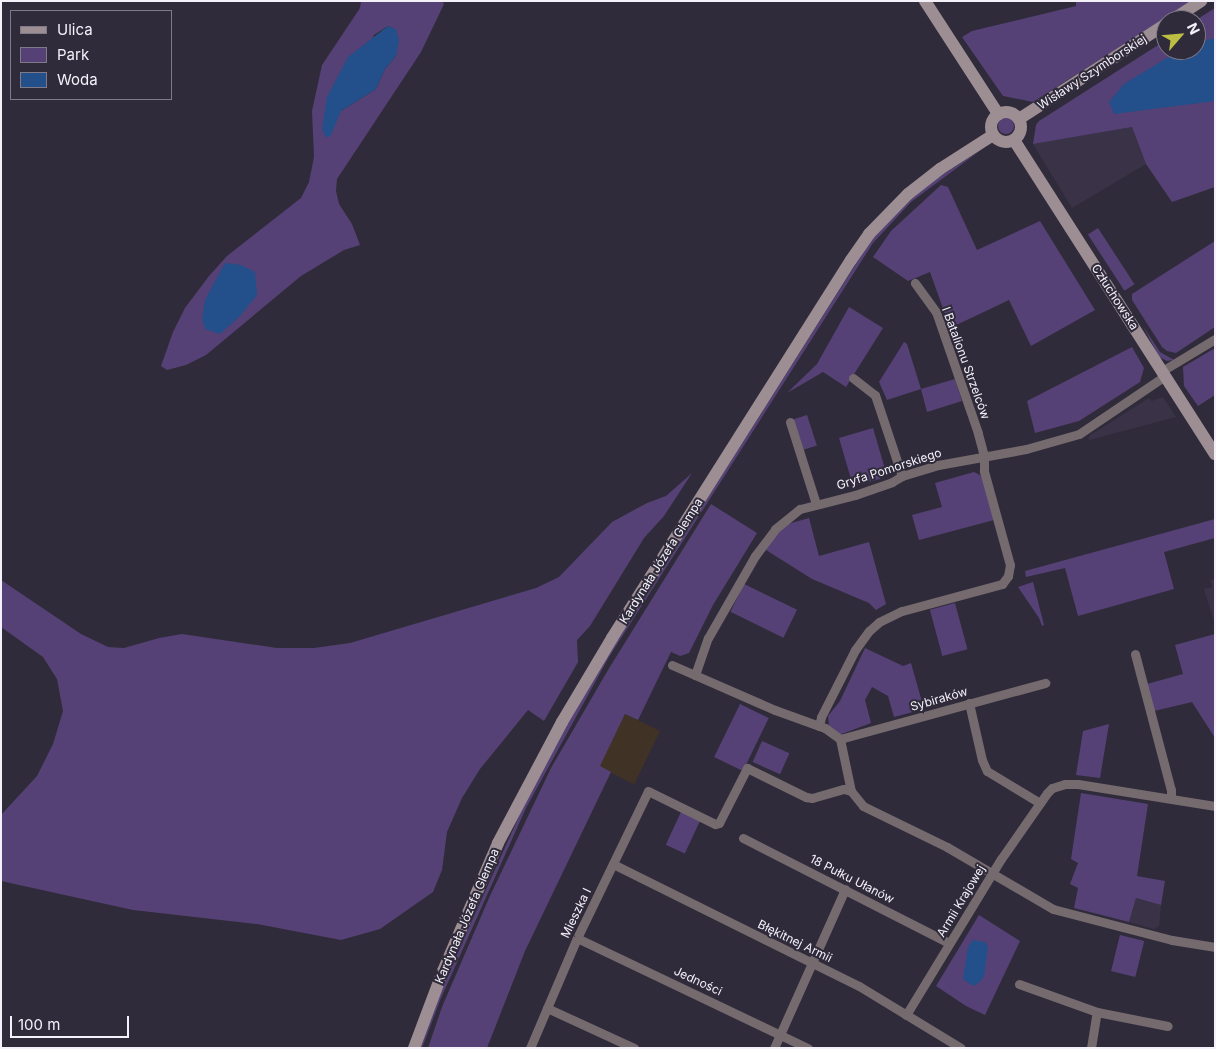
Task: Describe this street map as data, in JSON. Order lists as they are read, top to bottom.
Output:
{
  "streets": {
    "main road": ["Wisławy Szymborskiej", "Człuchowska", "Kardynała Józefa Glempa"],
    "street": [
      "I Batalionu Strzelców",
      "Gryfa Pomorskiego",
      "Sybiraków",
      "18 Pułku Ułanów",
      "Armii Krajowej",
      "Mieszka I",
      "Błękitnej Armii",
      "Jedności"
    ]
  },
  "crossings": [
    ["Wisławy Szymborskiej", "Człuchowska"],
    ["Wisławy Szymborskiej", "Kardynała Józefa Glempa"],
    ["Człuchowska", "Gryfa Pomorskiego"],
    ["Człuchowska", "Kardynała Józefa Glempa"],
    ["I Batalionu Strzelców", "Gryfa Pomorskiego"],
    ["18 Pułku Ułanów", "Armii Krajowej"],
    ["Armii Krajowej", "Błękitnej Armii"],
    ["Mieszka I", "Błękitnej Armii"],
    ["Mieszka I", "Jedności"]
  ],
  "legend": ["Ulica", "Park", "Woda"],
  "scale_bar": "100 m",
  "north": "top right"
}
